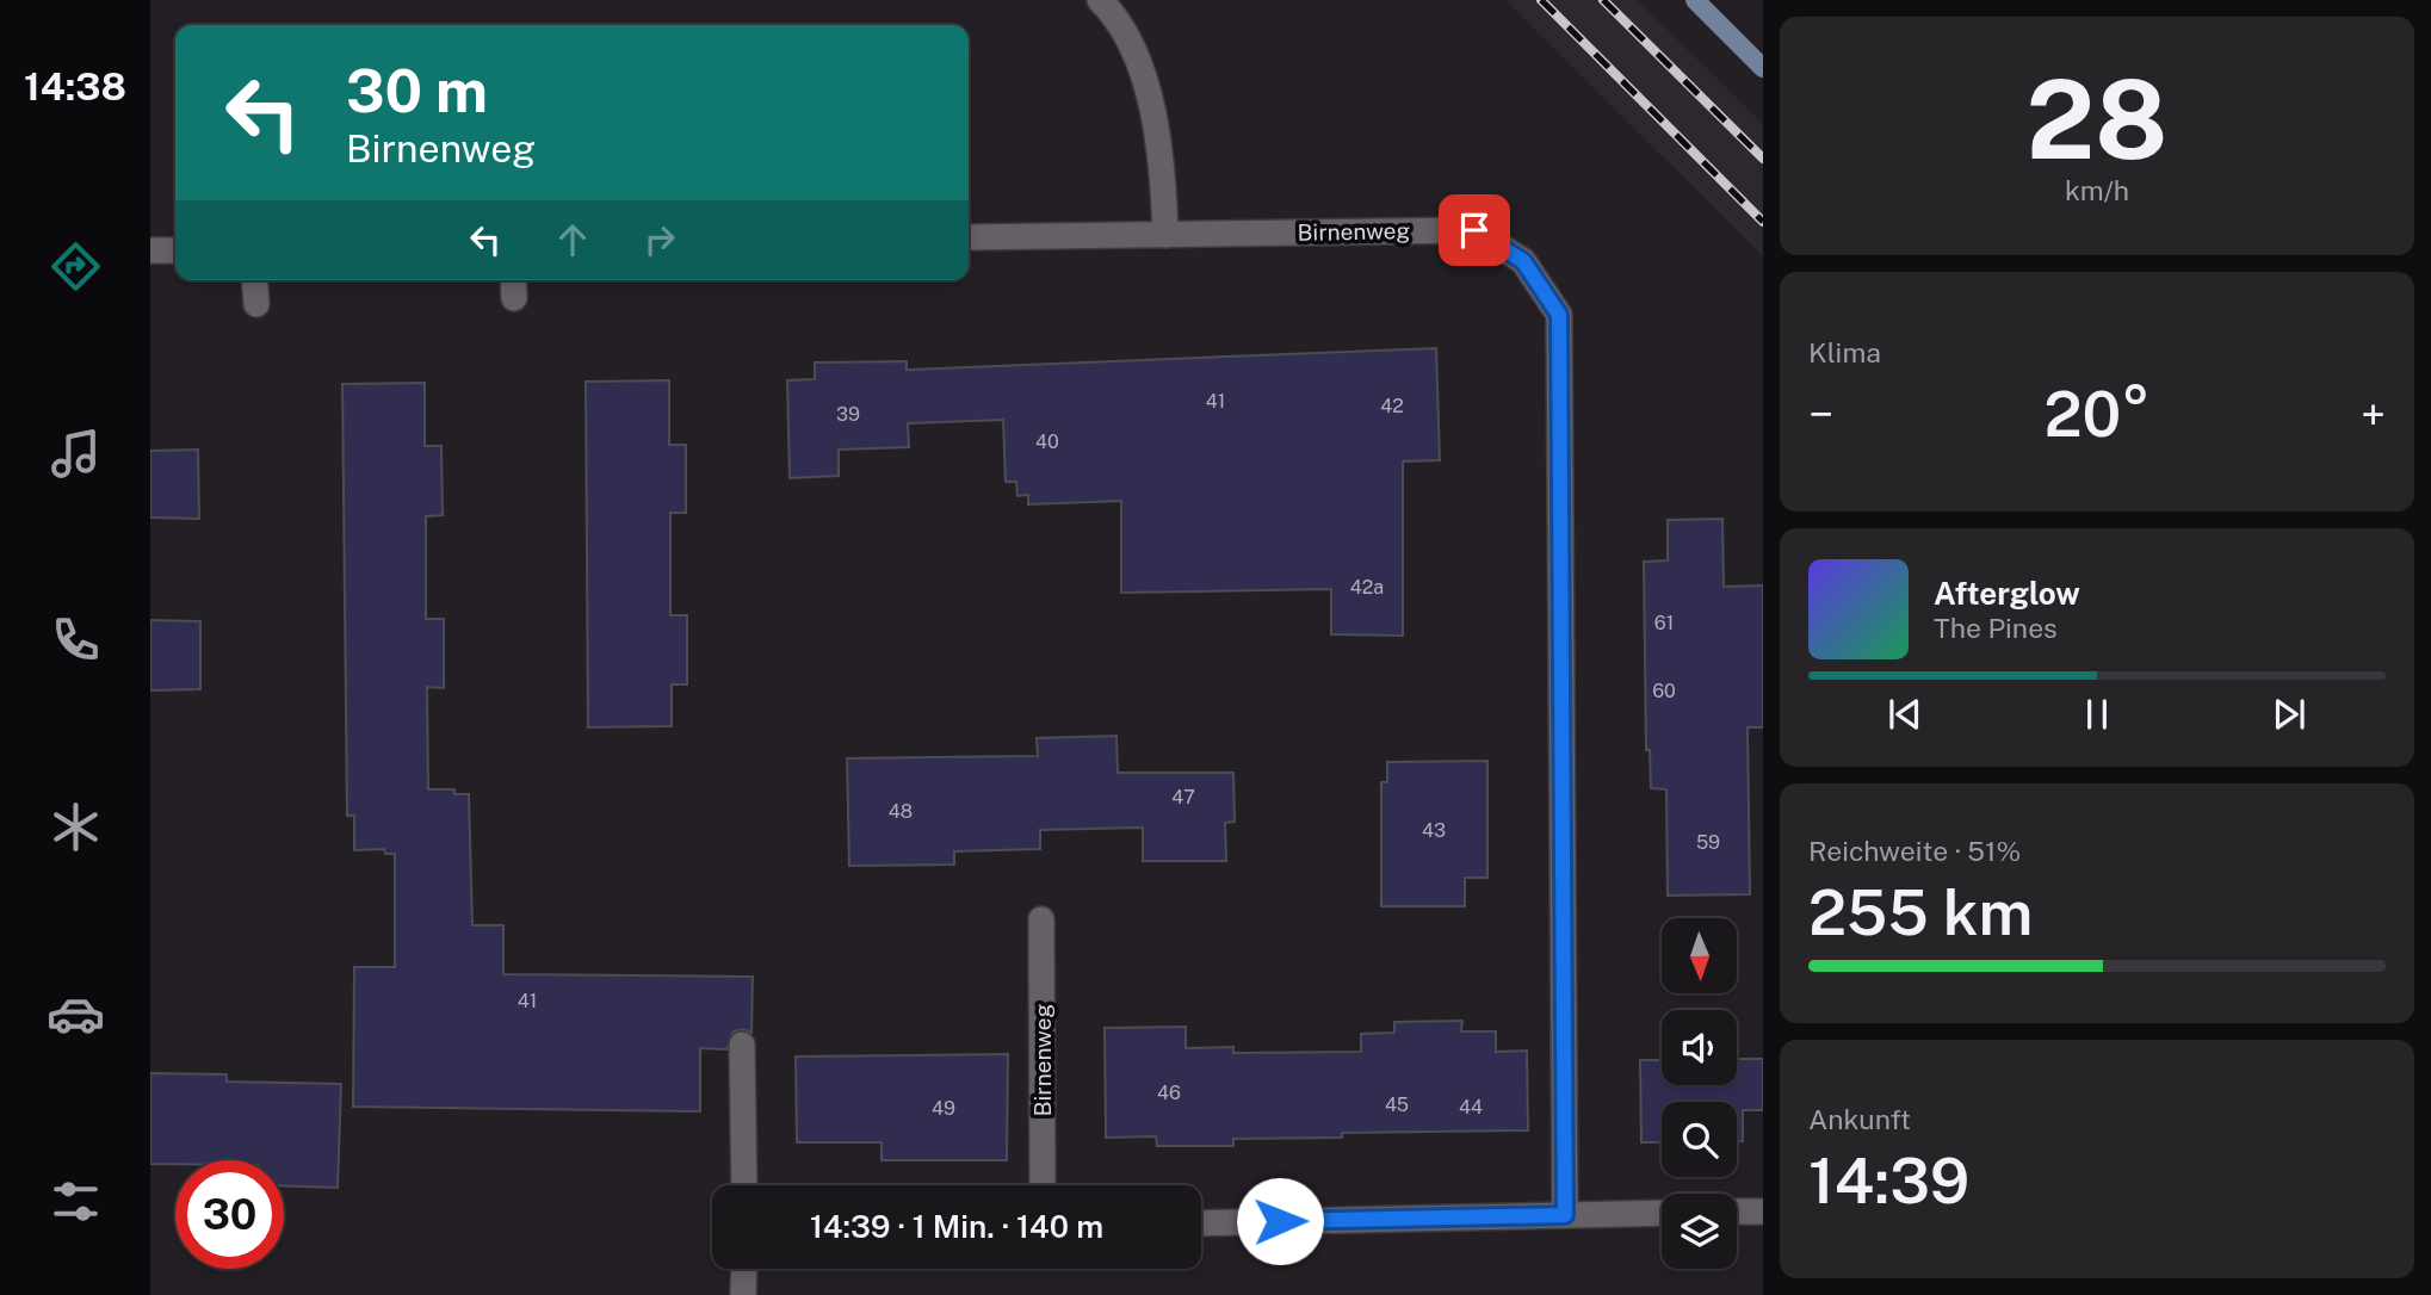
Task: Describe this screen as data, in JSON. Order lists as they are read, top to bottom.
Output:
{
  "streets": {
    "street": ["Birnenweg"]
  },
  "house_numbers": [
    "41",
    "42",
    "39",
    "40",
    "42a",
    "61",
    "60",
    "47",
    "48",
    "43",
    "59",
    "41",
    "46",
    "45",
    "44",
    "49"
  ],
  "north": "bottom",
  "page": {
    "tabs": "14:38",
    "tile": [
      ["28", "km/h"],
      "Klima",
      ["Reichweite · 51%", "255 km"],
      ["Ankunft", "14:39"]
    ],
    "turn": ["30 m", "Birnenweg"],
    "heat": ["−", "20°", "+"],
    "song": ["Afterglow", "The Pines"],
    "limit": "30",
    "trip": "14:39 · 1 Min. · 140 m"
  }
}
